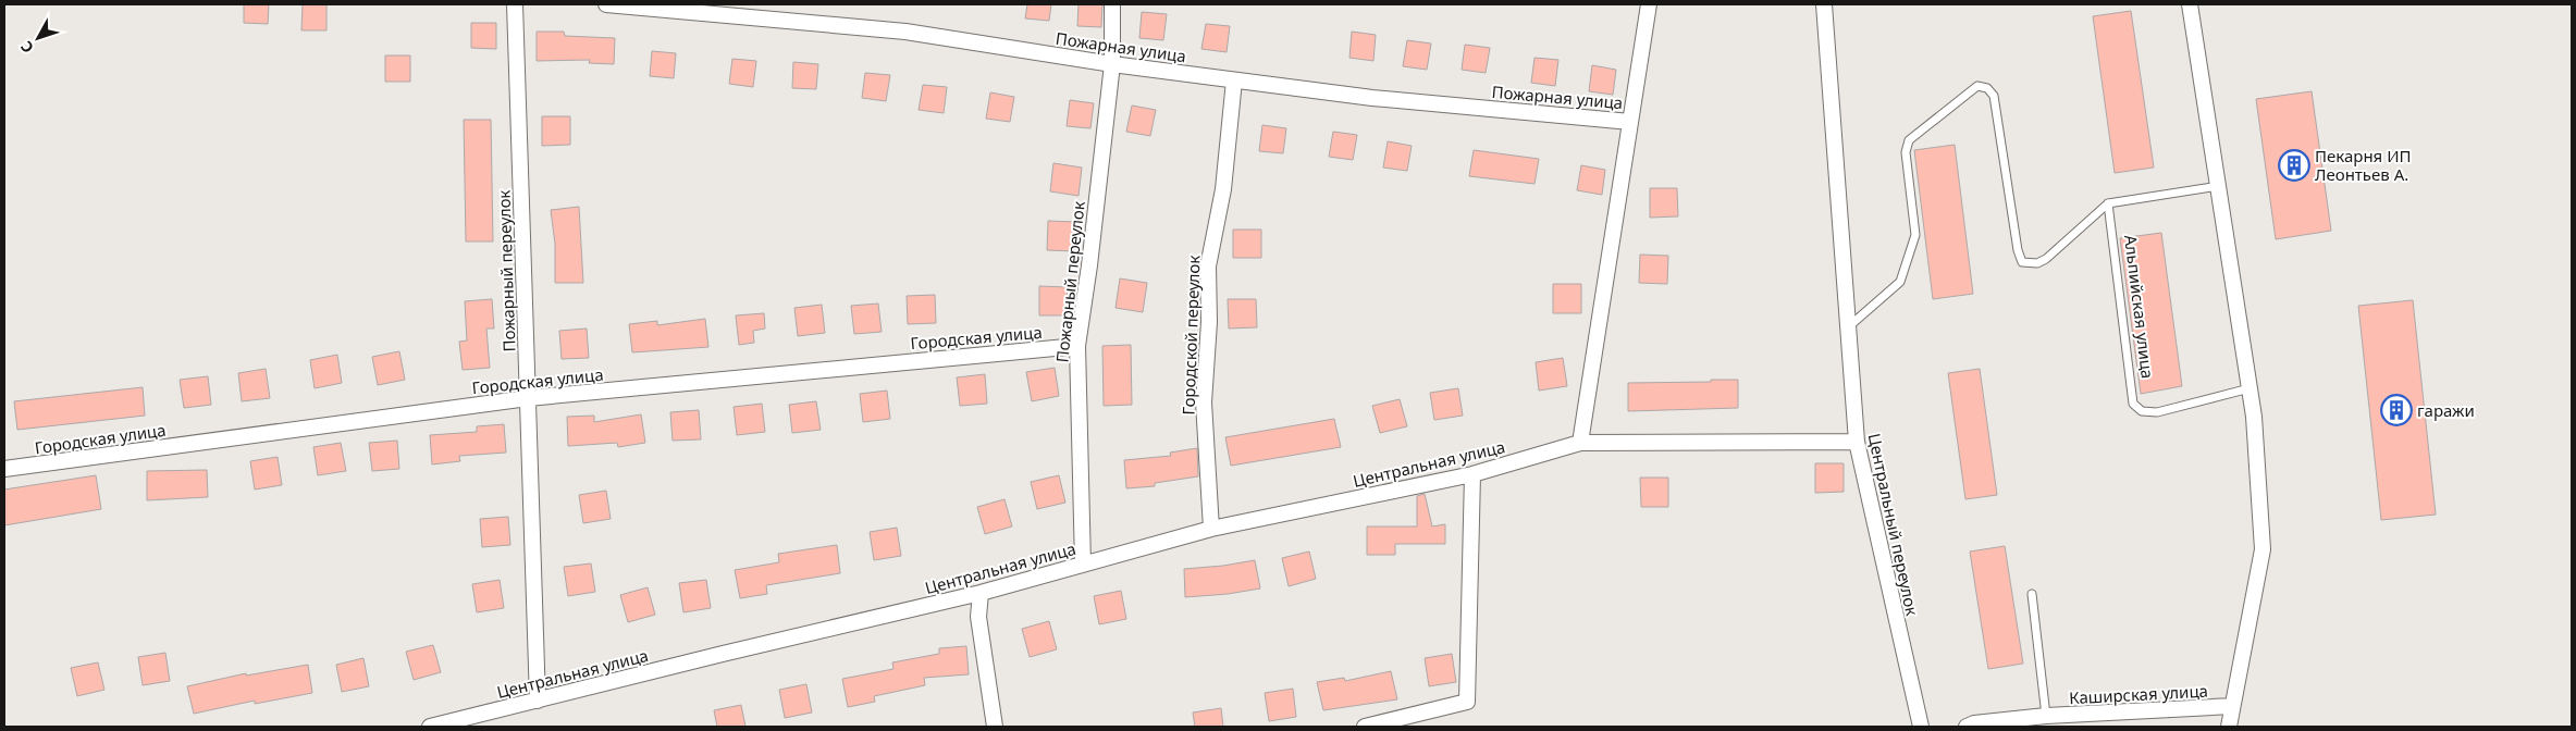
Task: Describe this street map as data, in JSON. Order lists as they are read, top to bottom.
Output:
{
  "streets": {
    "street": [
      "Пожарная улица",
      "Пожарный переулок",
      "Городской переулок",
      "Городская улица",
      "Центральная улица",
      "Центральный переулок",
      "Каширская улица"
    ],
    "lane": ["Альпийская улица"]
  },
  "crossings": [
    ["Пожарная улица", "Пожарный переулок"],
    ["Пожарная улица", "Городской переулок"],
    ["Пожарный переулок", "Городская улица"],
    ["Пожарный переулок", "Центральная улица"],
    ["Городской переулок", "Центральная улица"],
    ["Центральная улица", "Центральный переулок"]
  ],
  "places": {
    "building": ["Пекарня ИП Леонтьев А.", "гаражи"]
  },
  "north": "bottom left"
}
